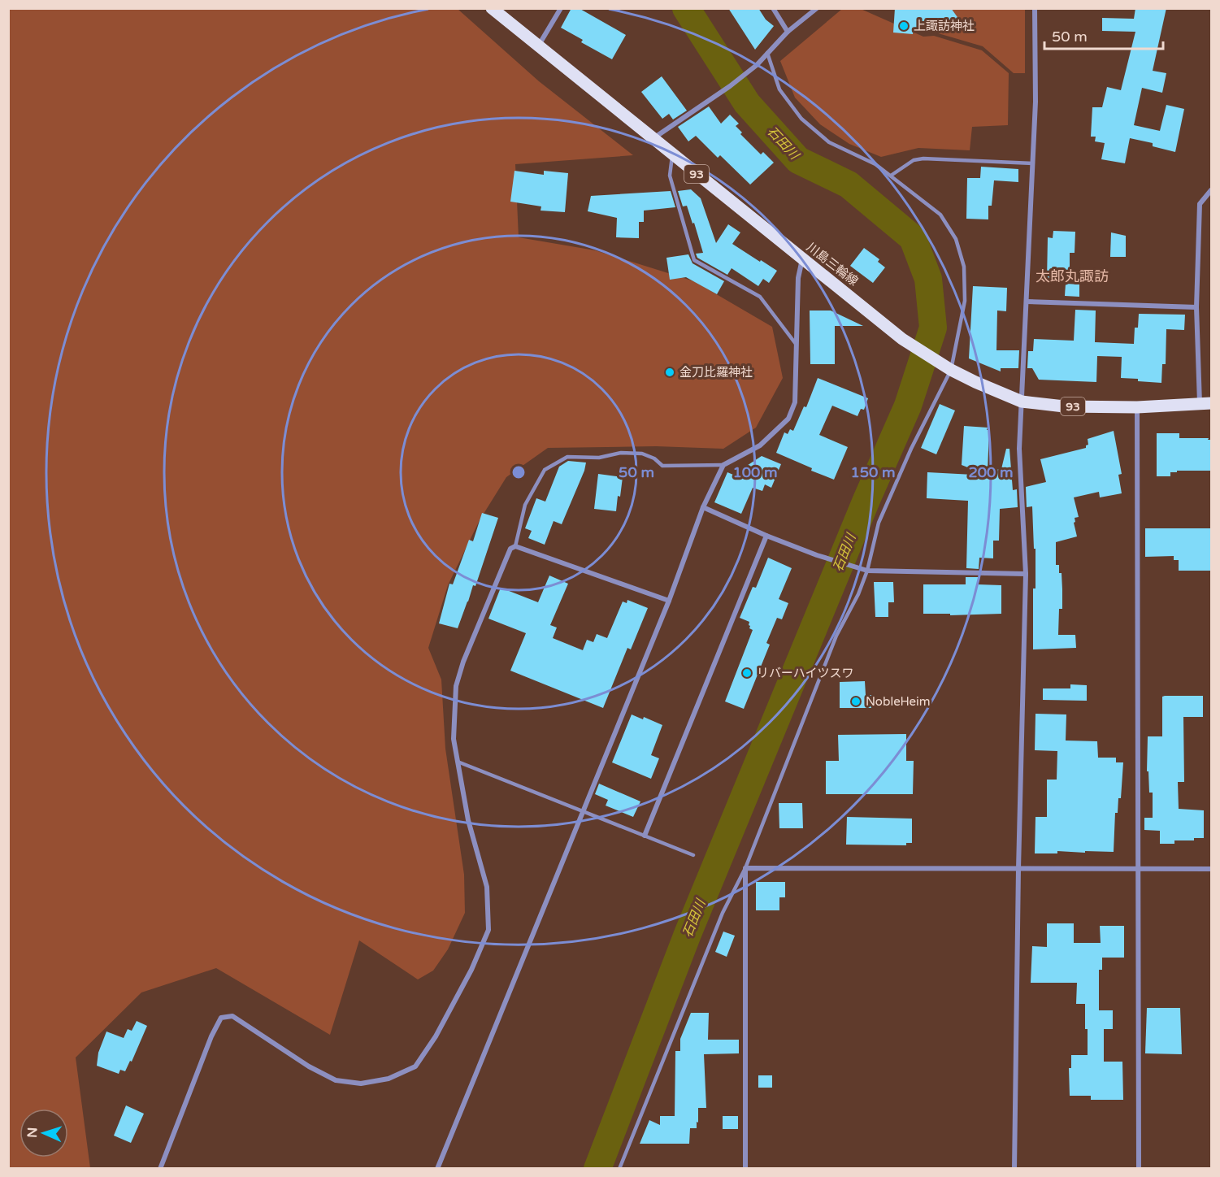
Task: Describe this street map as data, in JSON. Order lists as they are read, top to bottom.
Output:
{
  "streets": {
    "main road": ["93", "川島三輪線"]
  },
  "districts": ["太郎丸諏訪"],
  "water": ["石田川"],
  "places": [
    "上諏訪神社",
    "金刀比羅神社",
    "リバーハイツスワ",
    "NobleHeim"
  ],
  "scale_bar": "50 m",
  "north": "left",
  "rings": [
    "50 m",
    "100 m",
    "150 m",
    "200 m"
  ]
}
